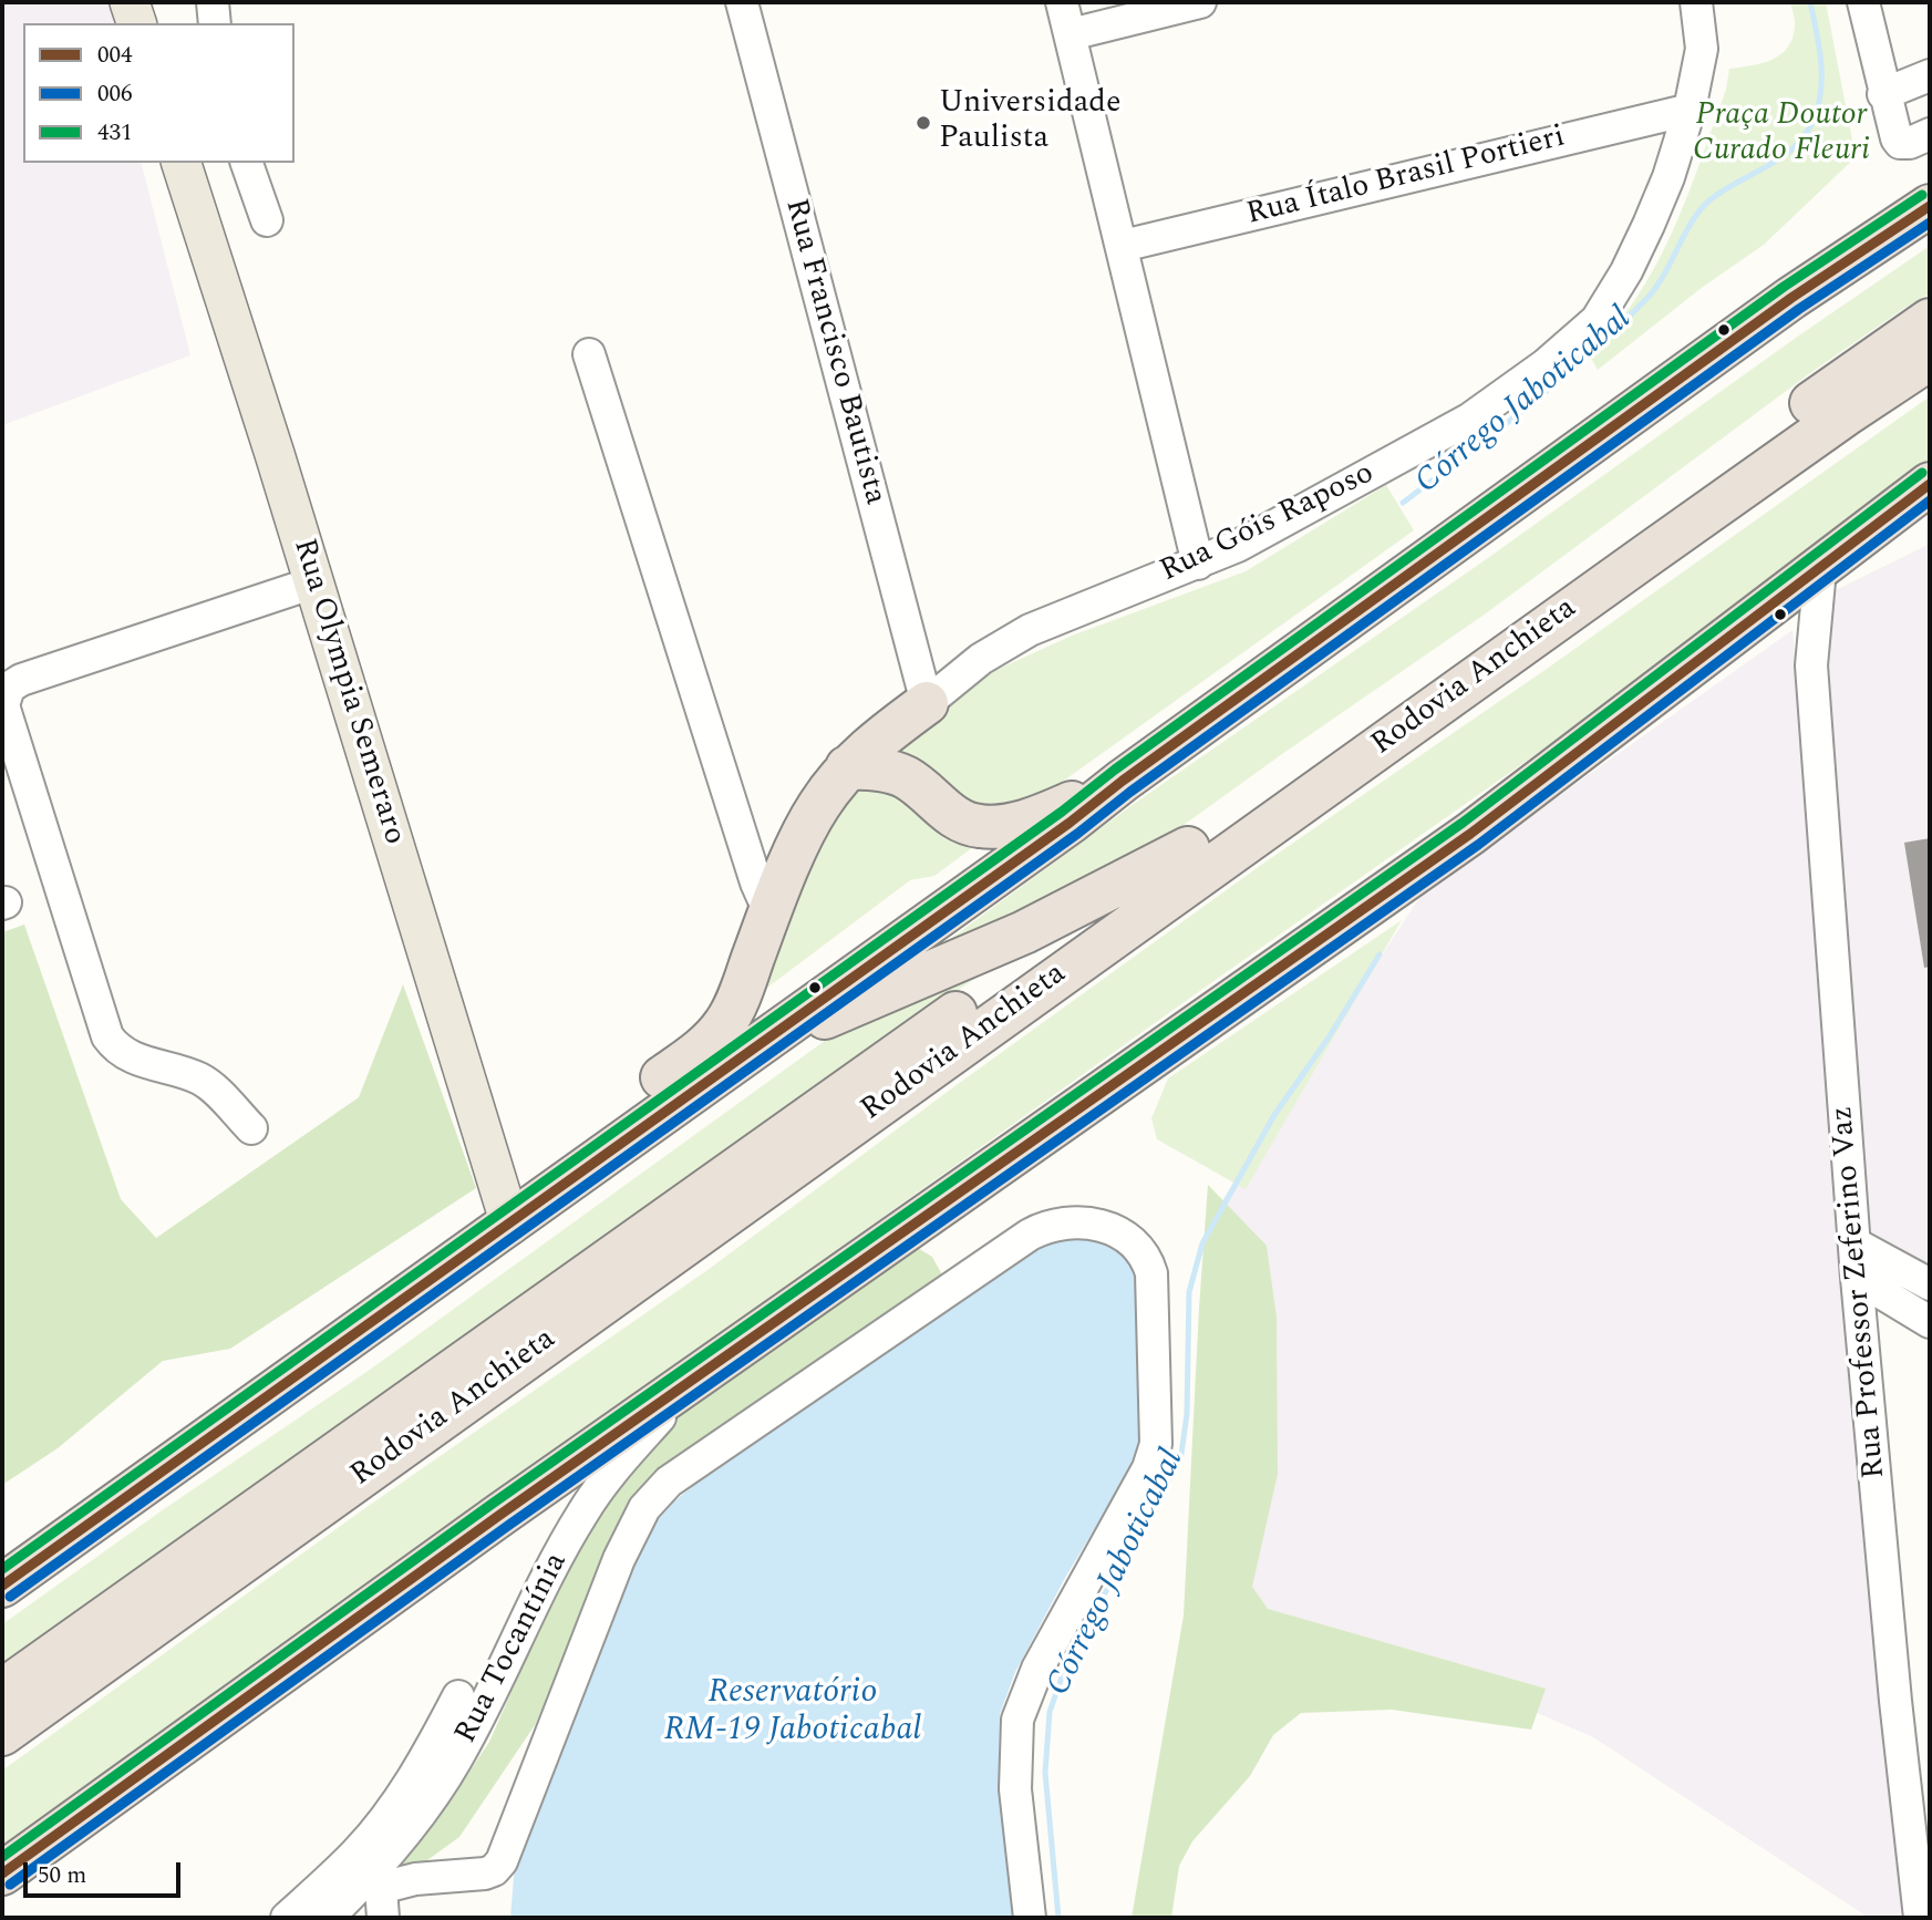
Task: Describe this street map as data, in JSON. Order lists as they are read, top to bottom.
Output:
{
  "streets": {
    "highway": ["Rodovia Anchieta"],
    "main road": ["Rua Olympia Semeraro"],
    "street": [
      "Rua Ítalo Brasil Portieri",
      "Rua Francisco Bautista",
      "Rua Góis Raposo",
      "Rua Professor Zeferino Vaz",
      "Rua Tocantínia"
    ]
  },
  "crossings": [
    ["Rua Ítalo Brasil Portieri", "Rua Góis Raposo"],
    ["Rua Francisco Bautista", "Rua Góis Raposo"]
  ],
  "water": ["Córrego Jaboticabal", "Reservatório RM-19 Jaboticabal"],
  "parks": ["Praça Doutor Curado Fleuri"],
  "places": ["Universidade Paulista"],
  "lines": ["transit line 431", "transit line 004", "transit line 006"],
  "legend": ["004", "006", "431"],
  "scale_bar": "50 m"
}
